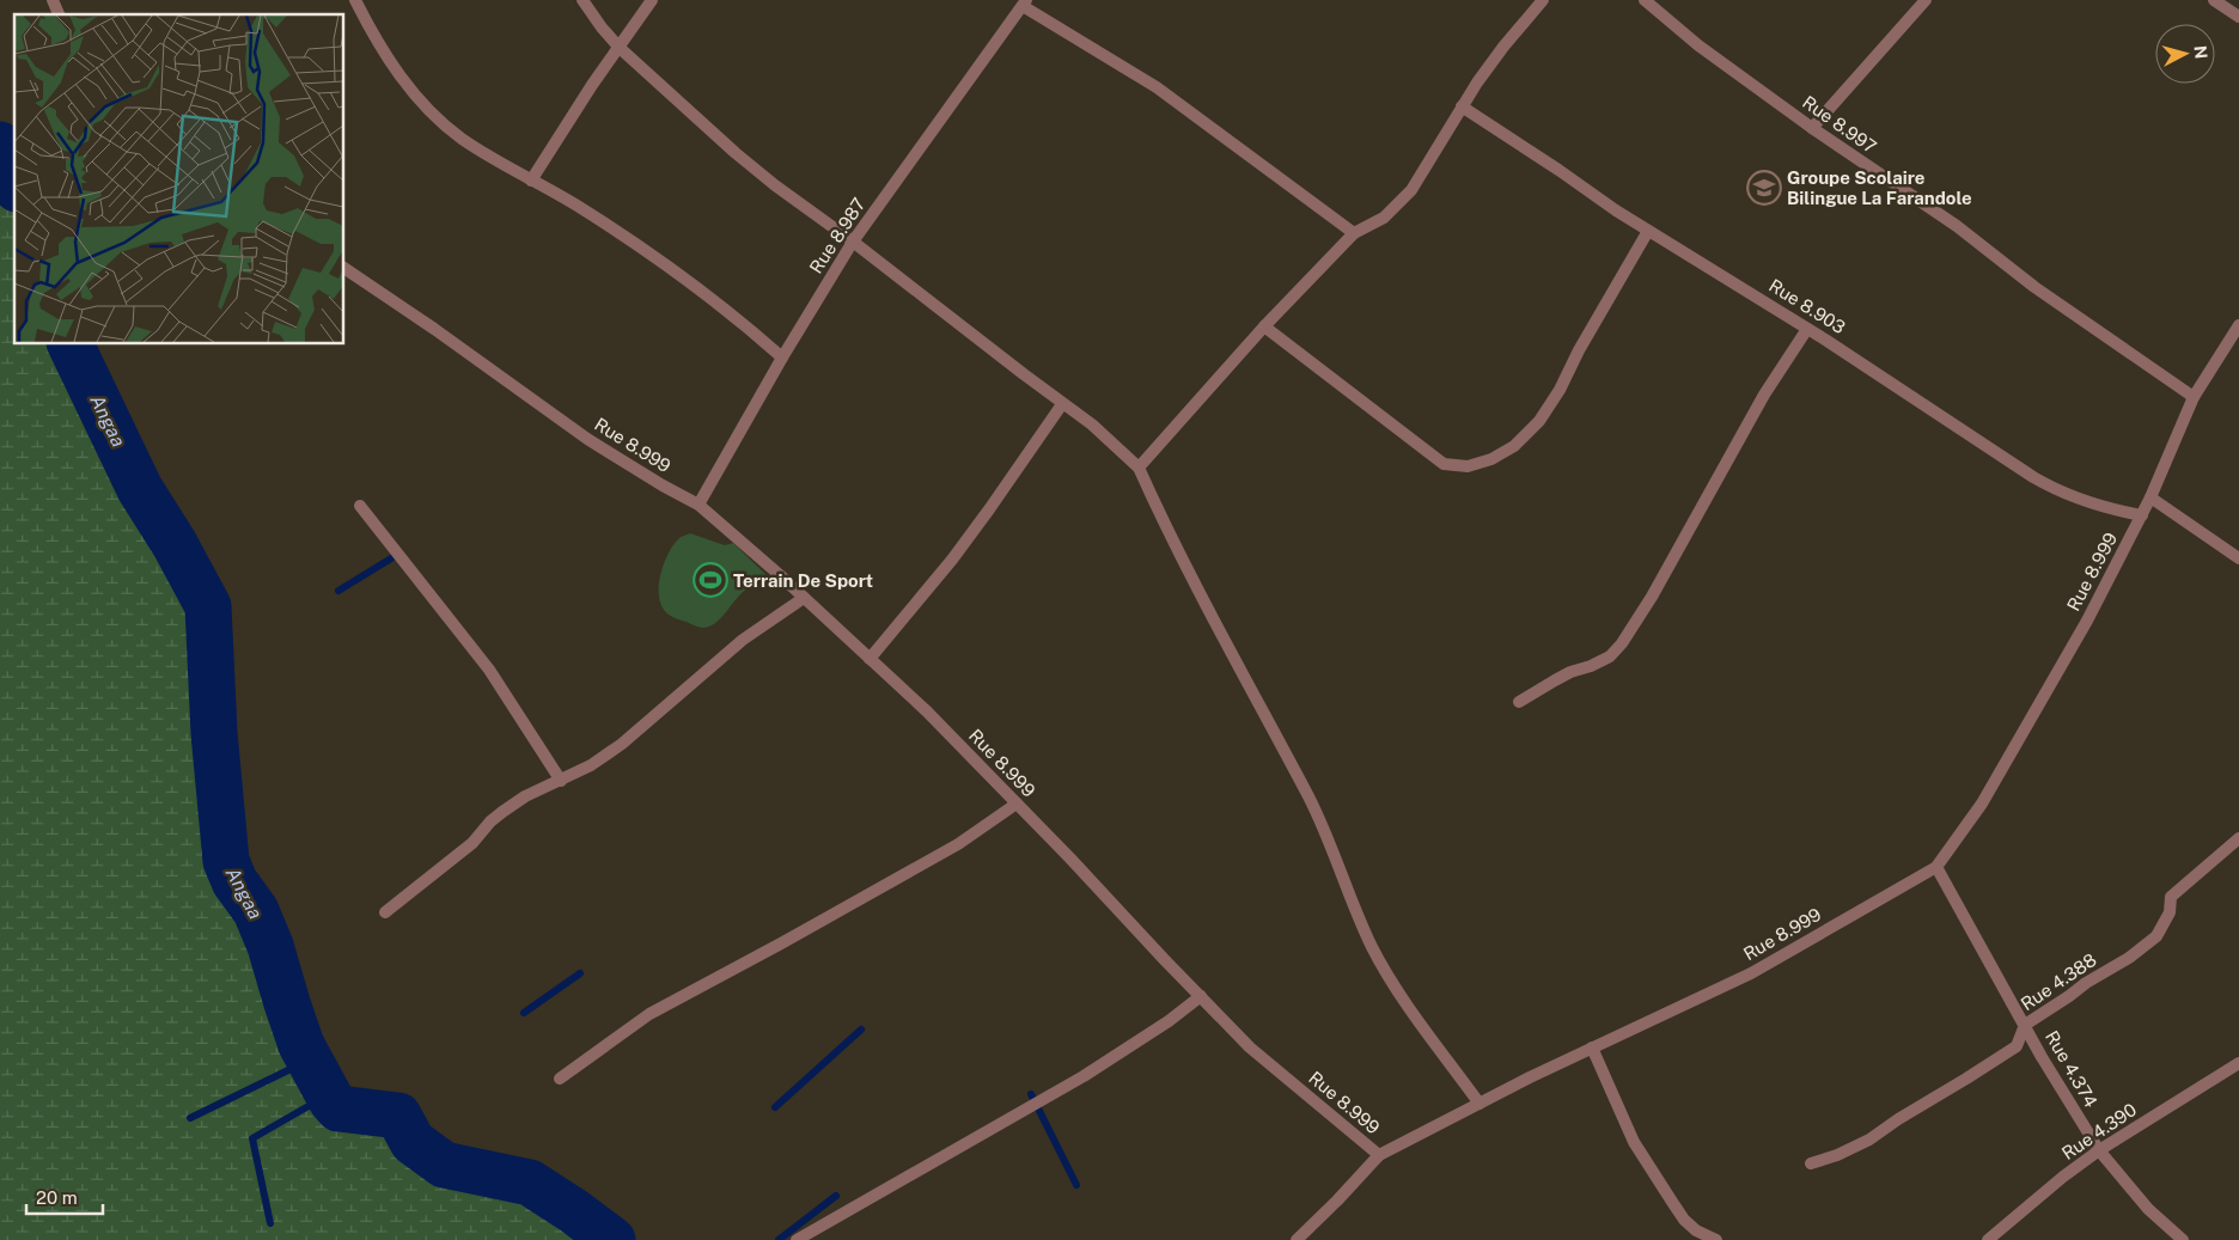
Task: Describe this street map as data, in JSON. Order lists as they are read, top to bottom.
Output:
{
  "streets": {
    "street": [
      "Rue 8.997",
      "Rue 8.987",
      "Rue 8.903",
      "Rue 8.999",
      "Rue 4.388",
      "Rue 4.374",
      "Rue 4.390"
    ]
  },
  "crossings": [
    ["Rue 8.997", "Rue 8.999"],
    ["Rue 8.987", "Rue 8.999"],
    ["Rue 8.903", "Rue 8.999"],
    ["Rue 8.999", "Rue 4.374"],
    ["Rue 4.388", "Rue 4.374"],
    ["Rue 4.374", "Rue 4.390"]
  ],
  "water": ["Angaa"],
  "places": {
    "school or university": ["Groupe Scolaire Bilingue La Farandole"],
    "sports": ["Terrain De Sport"]
  },
  "scale_bar": "20 m",
  "north": "right"
}
